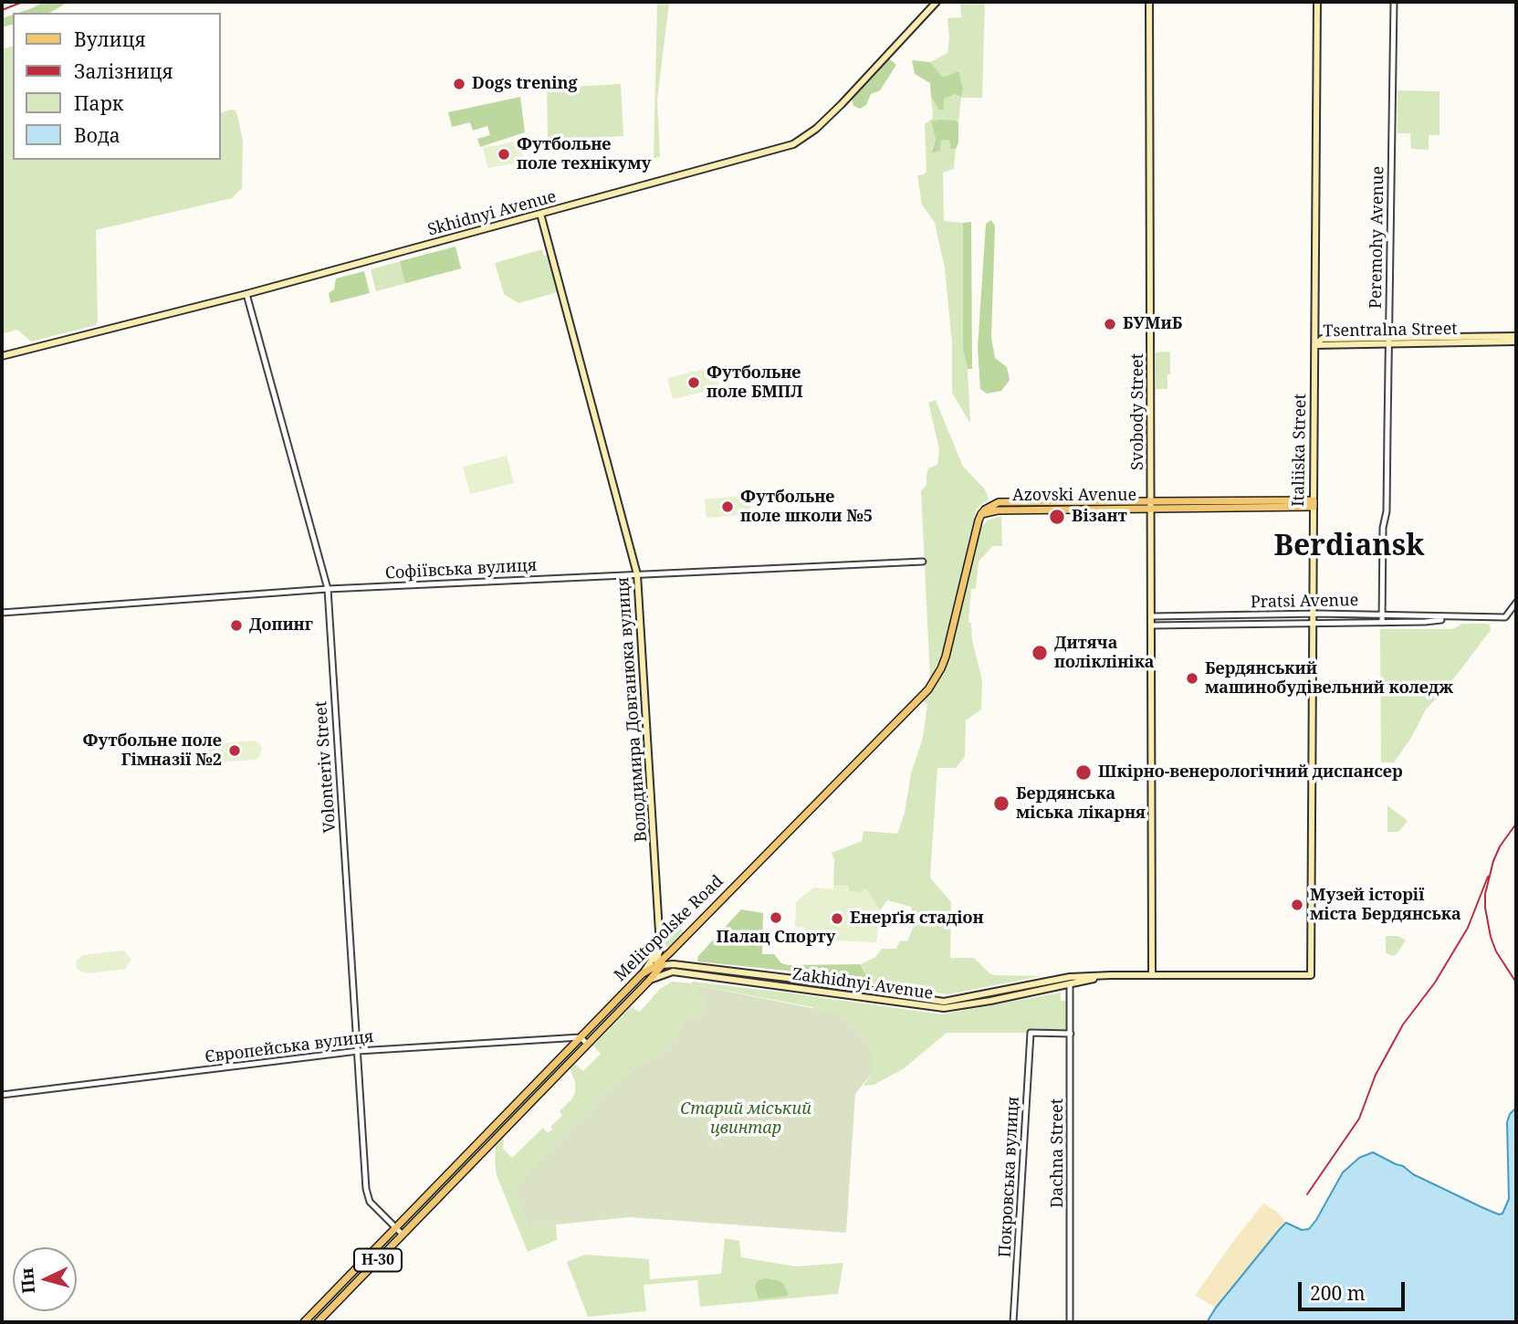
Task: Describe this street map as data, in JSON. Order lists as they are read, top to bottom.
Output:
{
  "streets": {
    "main road": [
      "Skhidnyi Avenue",
      "Tsentralna Street",
      "Svobody Street",
      "Italiiska Street",
      "Azovski Avenue",
      "Володимира Довганюка вулиця",
      "Melitopolske Road",
      "Zakhidnyi Avenue",
      "Н-30"
    ],
    "street": [
      "Peremohy Avenue",
      "Софіївська вулиця",
      "Pratsi Avenue",
      "Volonteriv Street",
      "Європейська вулиця",
      "Dachna Street",
      "Покровська вулиця"
    ]
  },
  "crossings": [
    ["Skhidnyi Avenue", "Володимира Довганюка вулиця"],
    ["Skhidnyi Avenue", "Volonteriv Street"],
    ["Peremohy Avenue", "Tsentralna Street"],
    ["Peremohy Avenue", "Pratsi Avenue"],
    ["Tsentralna Street", "Italiiska Street"],
    ["Svobody Street", "Azovski Avenue"],
    ["Svobody Street", "Pratsi Avenue"],
    ["Svobody Street", "Zakhidnyi Avenue"],
    ["Italiiska Street", "Azovski Avenue"],
    ["Italiiska Street", "Pratsi Avenue"],
    ["Italiiska Street", "Zakhidnyi Avenue"],
    ["Azovski Avenue", "Melitopolske Road"],
    ["Софіївська вулиця", "Володимира Довганюка вулиця"],
    ["Софіївська вулиця", "Volonteriv Street"],
    ["Volonteriv Street", "Melitopolske Road"],
    ["Volonteriv Street", "Європейська вулиця"],
    ["Melitopolske Road", "Zakhidnyi Avenue"],
    ["Melitopolske Road", "Європейська вулиця"],
    ["Zakhidnyi Avenue", "Dachna Street"],
    ["Dachna Street", "Покровська вулиця"]
  ],
  "districts": ["Berdiansk"],
  "parks": ["Старий міський цвинтар"],
  "places": [
    "Dogs trening",
    "Футбольне поле технікуму",
    "БУМиБ",
    "Футбольне поле БМПЛ",
    "Футбольне поле школи №5",
    "Візант",
    "Допинг",
    "Дитяча поліклініка",
    "Бердянський машинобудівельний коледж",
    "Футбольне поле Гімназії №2",
    "Шкірно-венерологічний диспансер",
    "Бердянська міська лікарня",
    "Музей історії міста Бердянська",
    "Палац Спорту",
    "Енерґія стадіон"
  ],
  "legend": [
    "Вулиця",
    "Залізниця",
    "Парк",
    "Вода"
  ],
  "scale_bar": "200 m",
  "north": "left"
}
